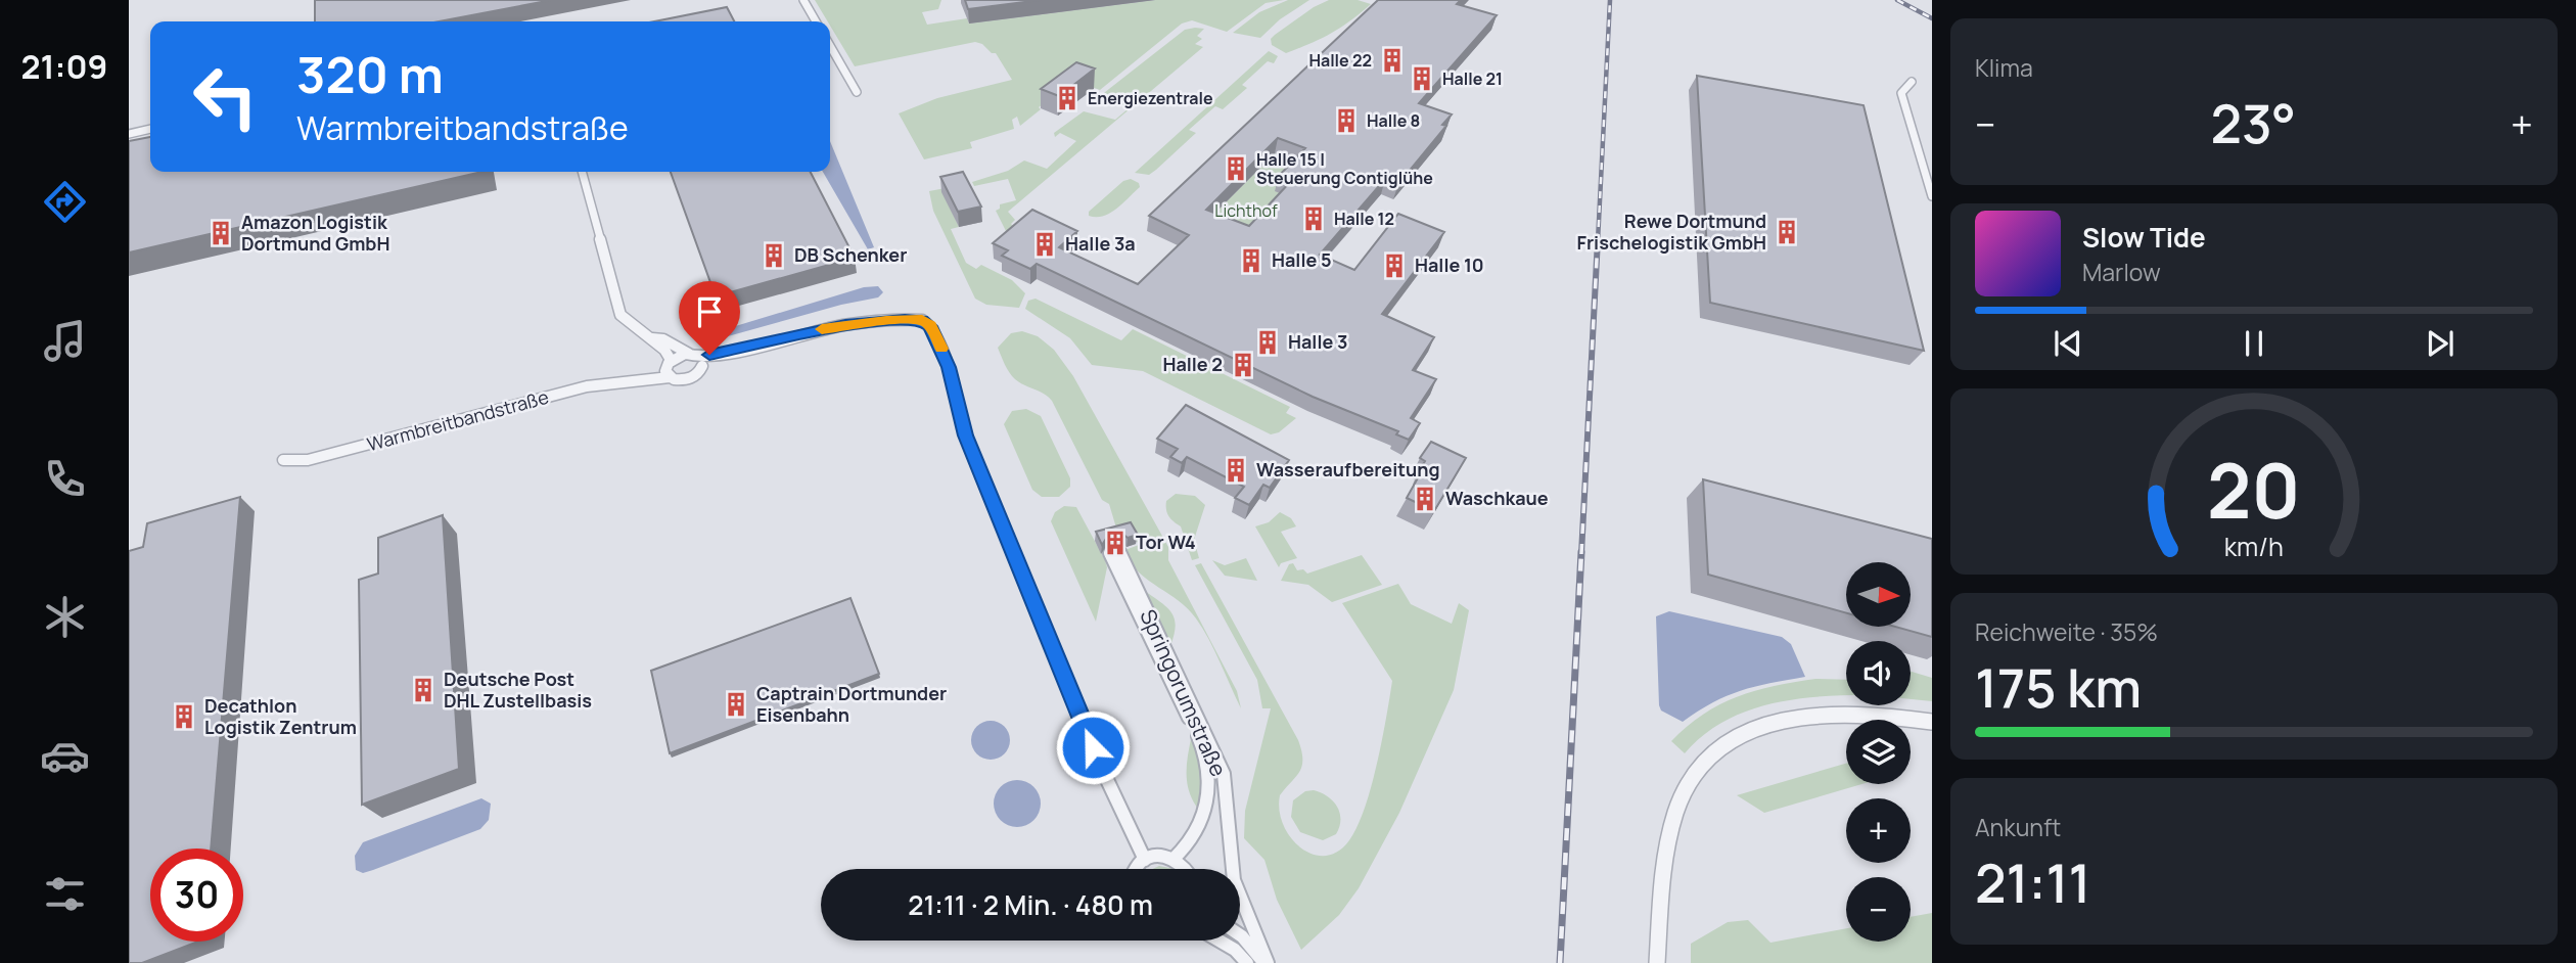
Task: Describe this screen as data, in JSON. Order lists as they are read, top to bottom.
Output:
{
  "streets": {
    "street": ["Warmbreitbandstraße", "Springorumstraße"]
  },
  "parks": ["Lichthof"],
  "places": {
    "building": [
      "Halle 22",
      "Halle 21",
      "Energiezentrale",
      "Halle 8",
      "Halle 15 | Steuerung Contiglühe",
      "Halle 12",
      "Rewe Dortmund Frischelogistik GmbH",
      "Amazon Logistik Dortmund GmbH",
      "Halle 3a",
      "DB Schenker",
      "Halle 5",
      "Halle 10",
      "Halle 3",
      "Halle 2",
      "Wasseraufbereitung",
      "Waschkaue",
      "Tor W4",
      "Deutsche Post DHL Zustellbasis",
      "Captrain Dortmunder Eisenbahn",
      "Decathlon Logistik Zentrum"
    ]
  },
  "north": "right",
  "page": {
    "tabs": "21:09",
    "tile": [
      "Klima",
      ["Reichweite · 35%", "175 km"],
      ["Ankunft", "21:11"]
    ],
    "turn": ["320 m", "Warmbreitbandstraße"],
    "heat": ["−", "23°", "+"],
    "song": ["Slow Tide", "Marlow"],
    "map_buttons": ["+", "−"],
    "limit": "30",
    "trip": "21:11 · 2 Min. · 480 m",
    "gauge": ["20", "km/h"]
  }
}
